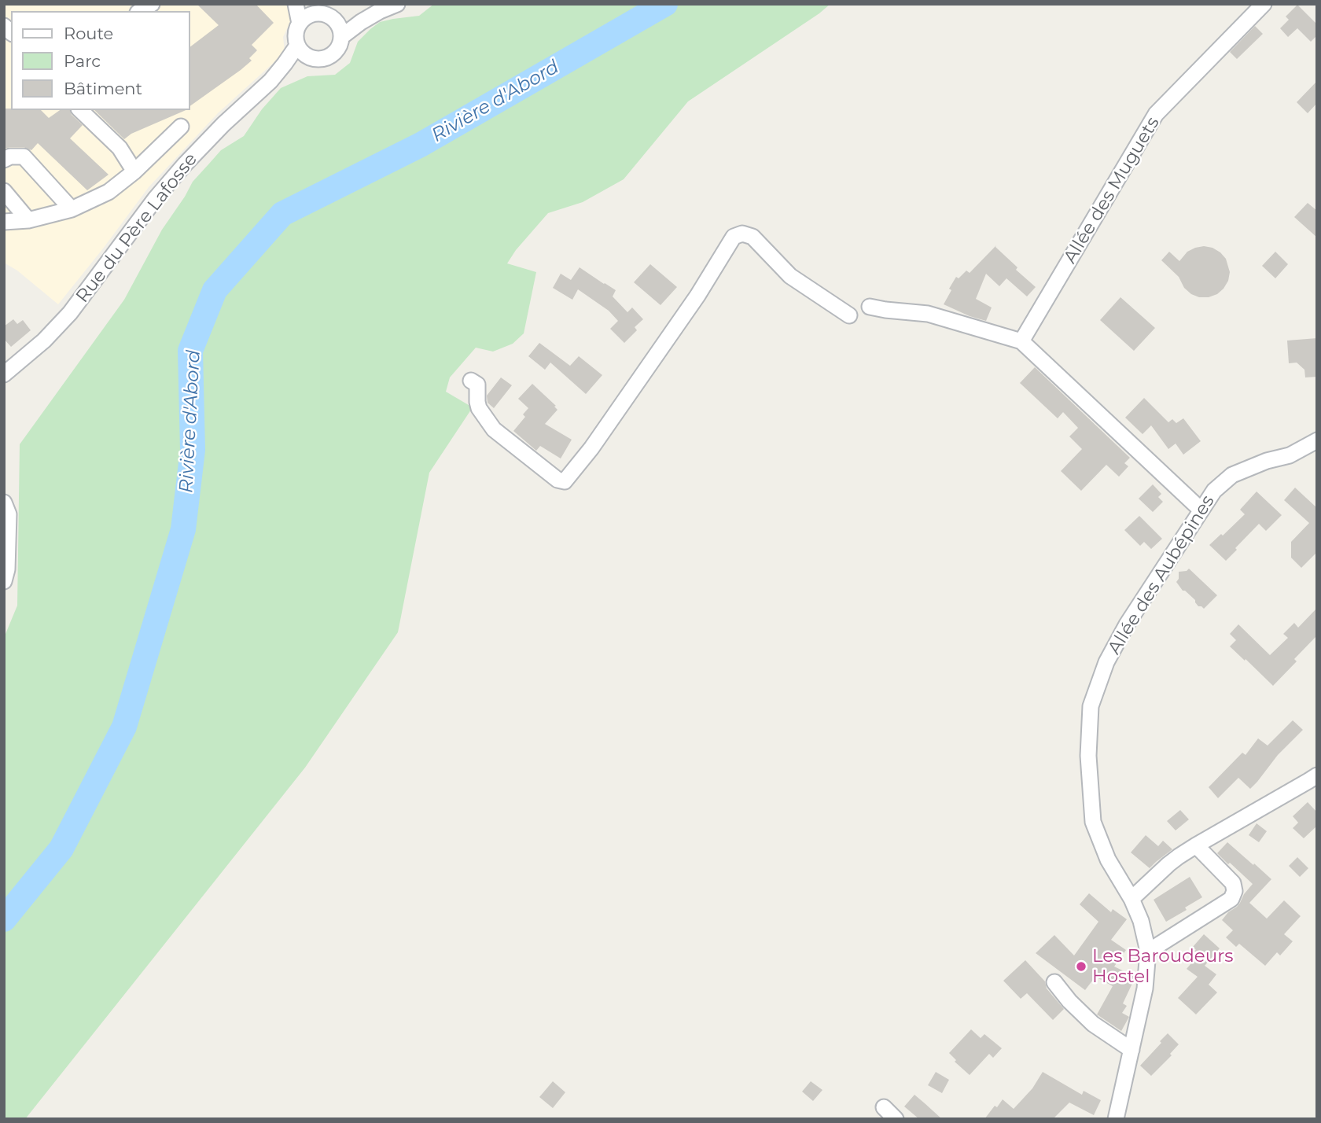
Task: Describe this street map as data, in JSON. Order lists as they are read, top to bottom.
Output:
{
  "streets": {
    "street": ["Allée des Muguets", "Rue du Père Lafosse", "Allée des Aubépines"]
  },
  "water": ["Rivière d'Abord"],
  "places": ["Les Baroudeurs Hostel"],
  "legend": ["Route", "Parc", "Bâtiment"]
}
